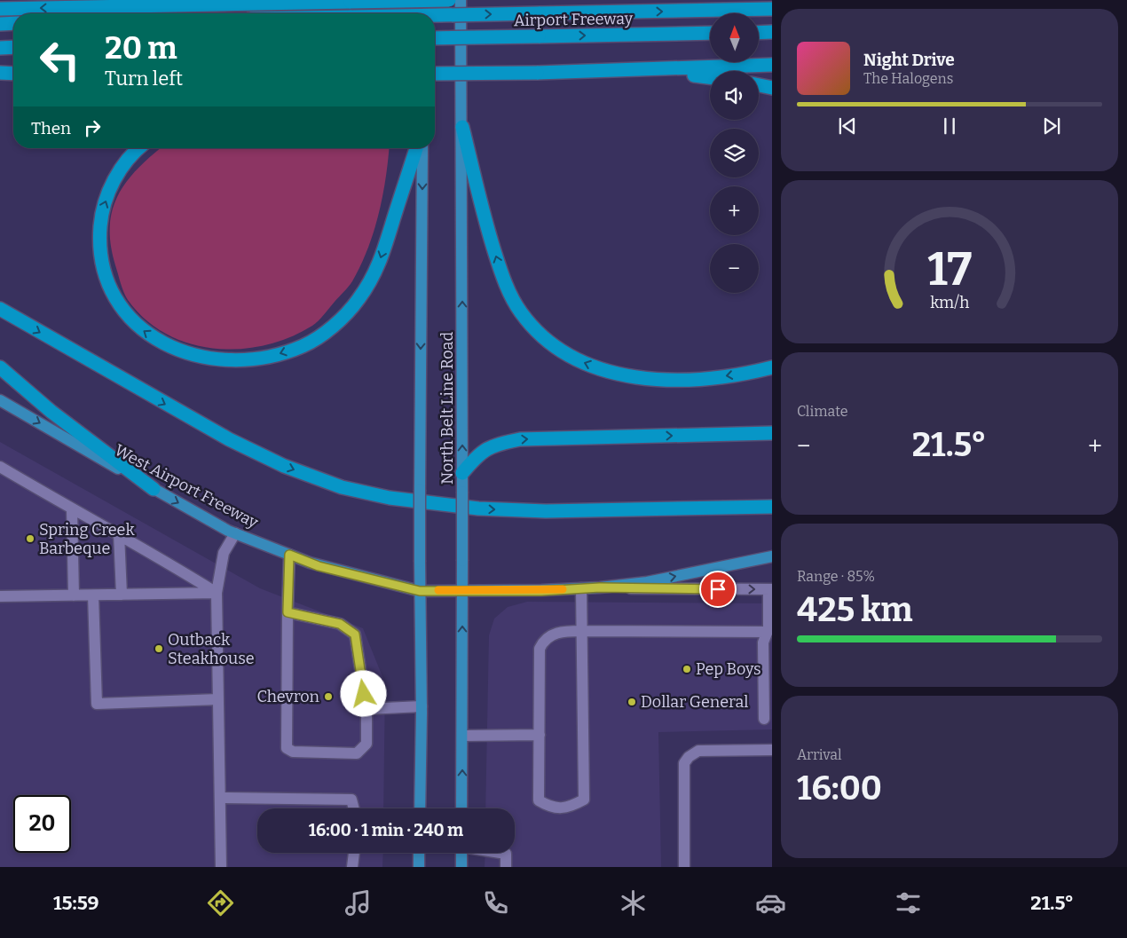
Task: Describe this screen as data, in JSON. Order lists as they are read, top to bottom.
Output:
{
  "streets": {
    "highway": ["Airport Freeway"],
    "main road": ["North Belt Line Road", "West Airport Freeway"]
  },
  "crossings": [
    ["North Belt Line Road", "West Airport Freeway"]
  ],
  "one_way": ["West Airport Freeway"],
  "places": [
    "Spring Creek Barbeque",
    "Outback Steakhouse",
    "Pep Boys",
    "Chevron",
    "Dollar General"
  ],
  "north": "top",
  "page": {
    "map_buttons": ["+", "−"],
    "turn": ["20 m", "Turn left"],
    "song": ["Night Drive", "The Halogens"],
    "then": "Then",
    "tile": [
      "Climate",
      ["Range · 85%", "425 km"],
      ["Arrival", "16:00"]
    ],
    "heat": ["−", "21.5°", "+"],
    "limit": "20",
    "trip": "16:00 · 1 min · 240 m",
    "tabs": ["15:59", "21.5°"],
    "gauge": ["17", "km/h"]
  }
}
